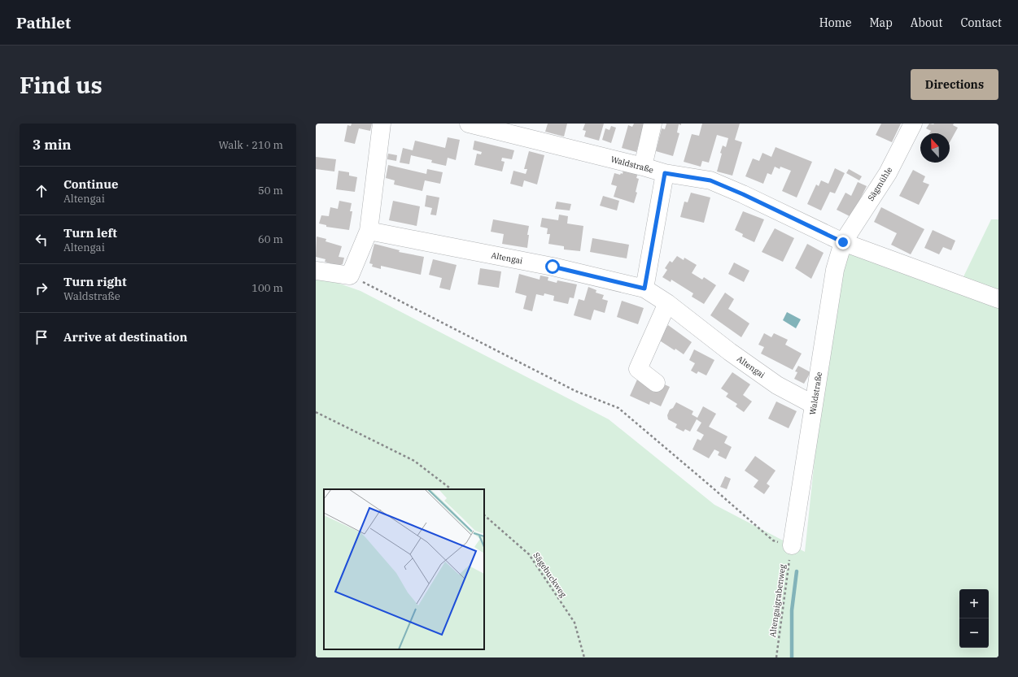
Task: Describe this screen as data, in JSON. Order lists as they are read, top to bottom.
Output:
{
  "streets": {
    "street": ["Waldstraße", "Sägmühle", "Altengai"],
    "path": ["Sägebuckweg", "Altengaigrabenweg"]
  },
  "crossings": [
    ["Waldstraße", "Sägmühle"],
    ["Waldstraße", "Altengai"],
    ["Waldstraße", "Altengaigrabenweg"]
  ],
  "north": "top",
  "page": {
    "header": "Pathlet",
    "nav": [
      "Home",
      "Map",
      "About",
      "Contact"
    ],
    "buttons": "Directions",
    "title": "Find us",
    "heading": ["3 min", "Walk · 210 m"],
    "list": [
      ["Continue", "Altengai", "50 m"],
      ["Turn left", "Altengai", "60 m"],
      ["Turn right", "Waldstraße", "100 m"],
      "Arrive at destination"
    ],
    "map_buttons": ["+", "−"]
  }
}
